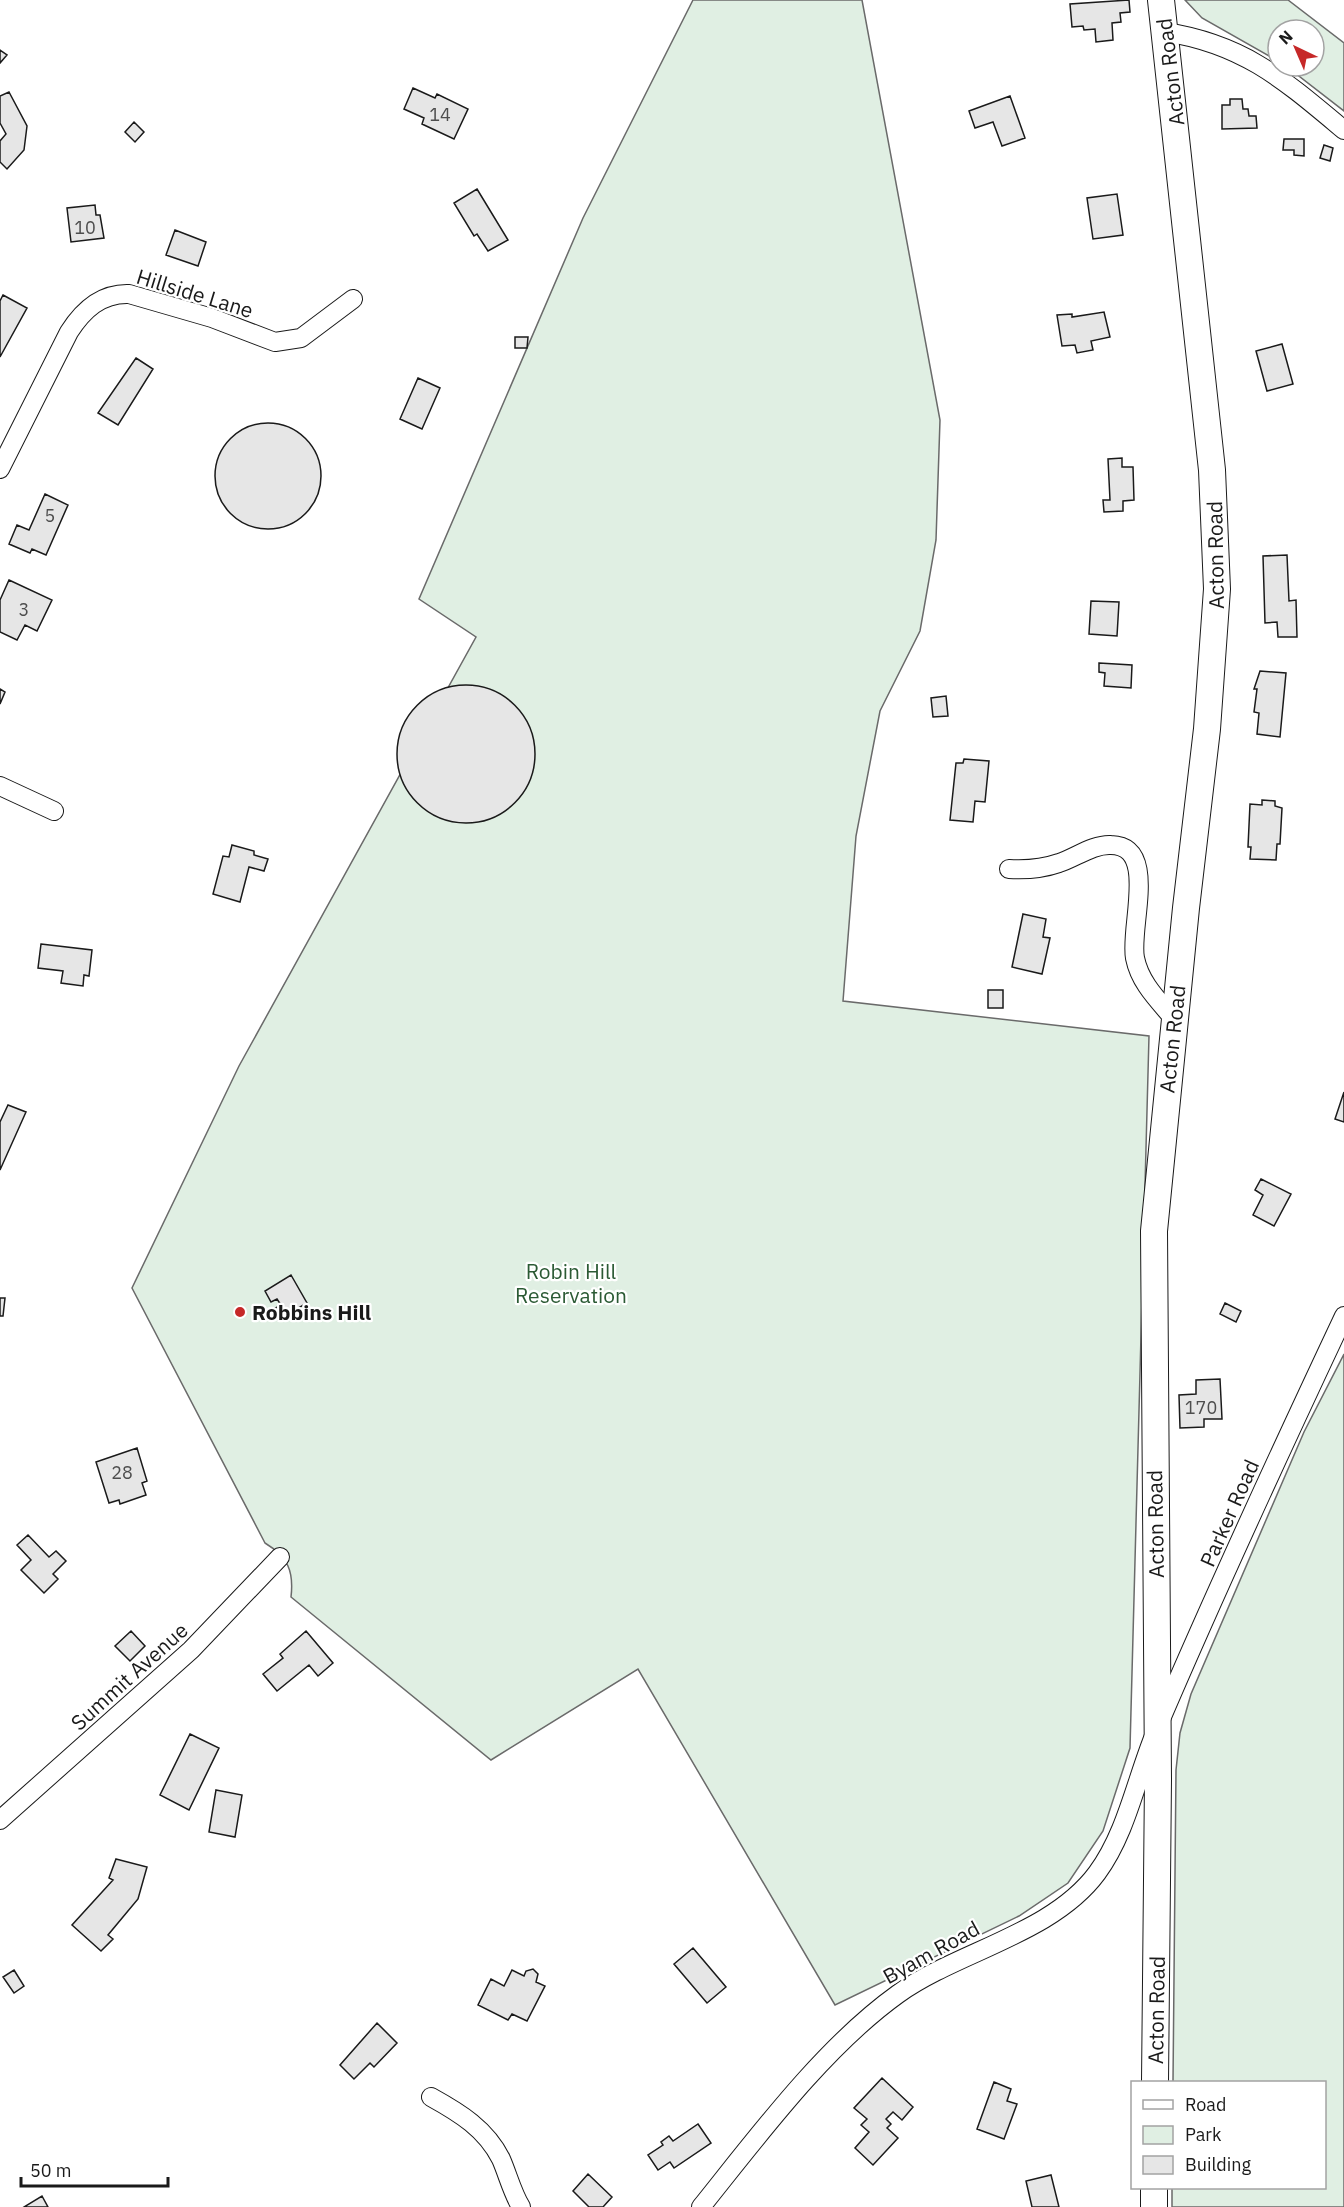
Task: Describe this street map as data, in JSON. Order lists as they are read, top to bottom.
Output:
{
  "streets": {
    "main road": ["Acton Road"],
    "street": [
      "Hillside Lane",
      "Parker Road",
      "Summit Avenue",
      "Byam Road"
    ]
  },
  "crossings": [
    ["Acton Road", "Parker Road"],
    ["Acton Road", "Byam Road"],
    ["Parker Road", "Byam Road"]
  ],
  "parks": ["Robin Hill Reservation"],
  "places": ["Robbins Hill"],
  "house_numbers": [
    "14",
    "10",
    "5",
    "3",
    "170",
    "28"
  ],
  "legend": ["Road", "Park", "Building"],
  "scale_bar": "50 m",
  "north": "top left"
}
